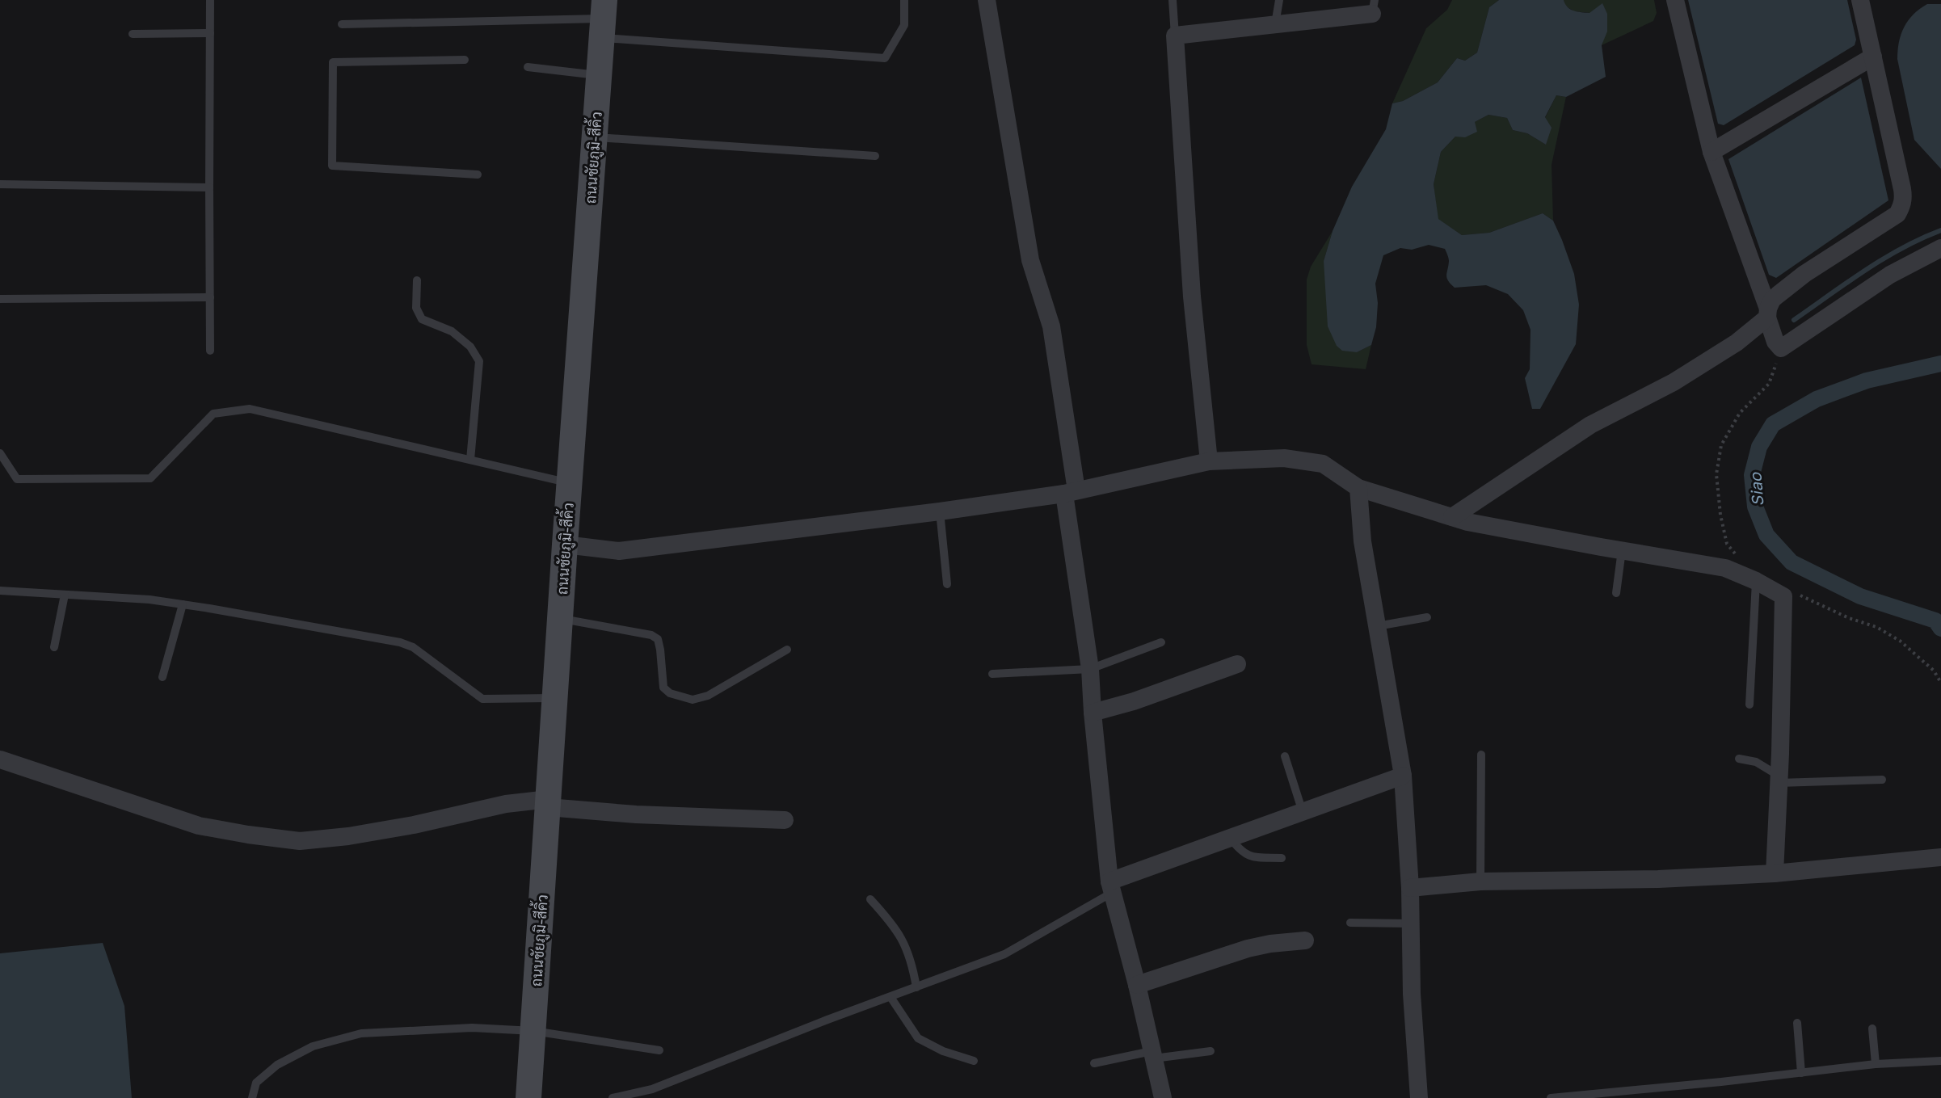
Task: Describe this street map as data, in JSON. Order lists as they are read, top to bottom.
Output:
{
  "streets": {
    "main road": ["ถนนชัยภูมิ-สีคิ้ว"]
  },
  "water": ["Siao"]
}
